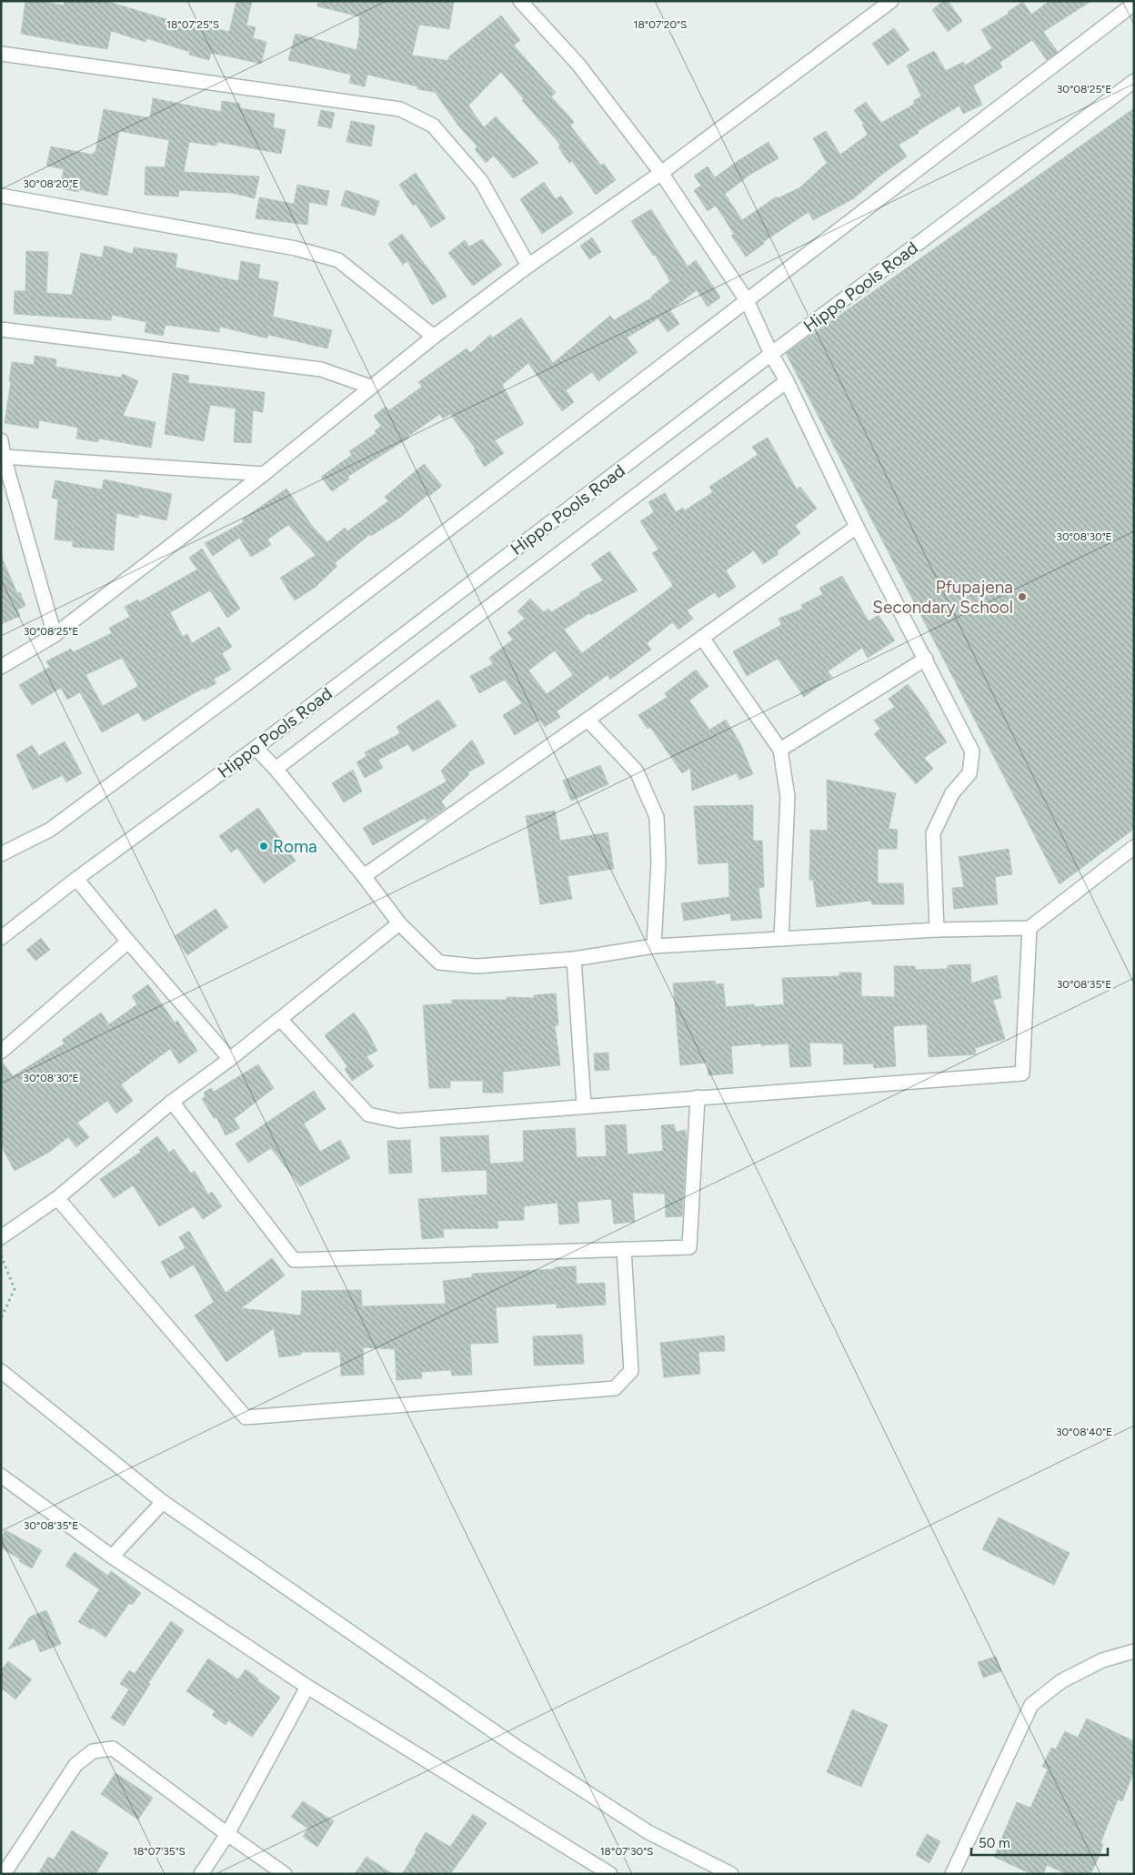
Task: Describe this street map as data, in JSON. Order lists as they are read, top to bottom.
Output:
{
  "streets": {
    "street": ["Hippo Pools Road"]
  },
  "places": ["Pfupajena Secondary School", "Roma"],
  "scale_bar": "50 m",
  "coordinates": [
    "18°07'25\"S",
    "18°07'20\"S",
    "30°08'25\"E",
    "30°08'20\"E",
    "30°08'30\"E",
    "30°08'35\"E",
    "30°08'40\"E",
    "18°07'35\"S",
    "18°07'30\"S"
  ]
}
